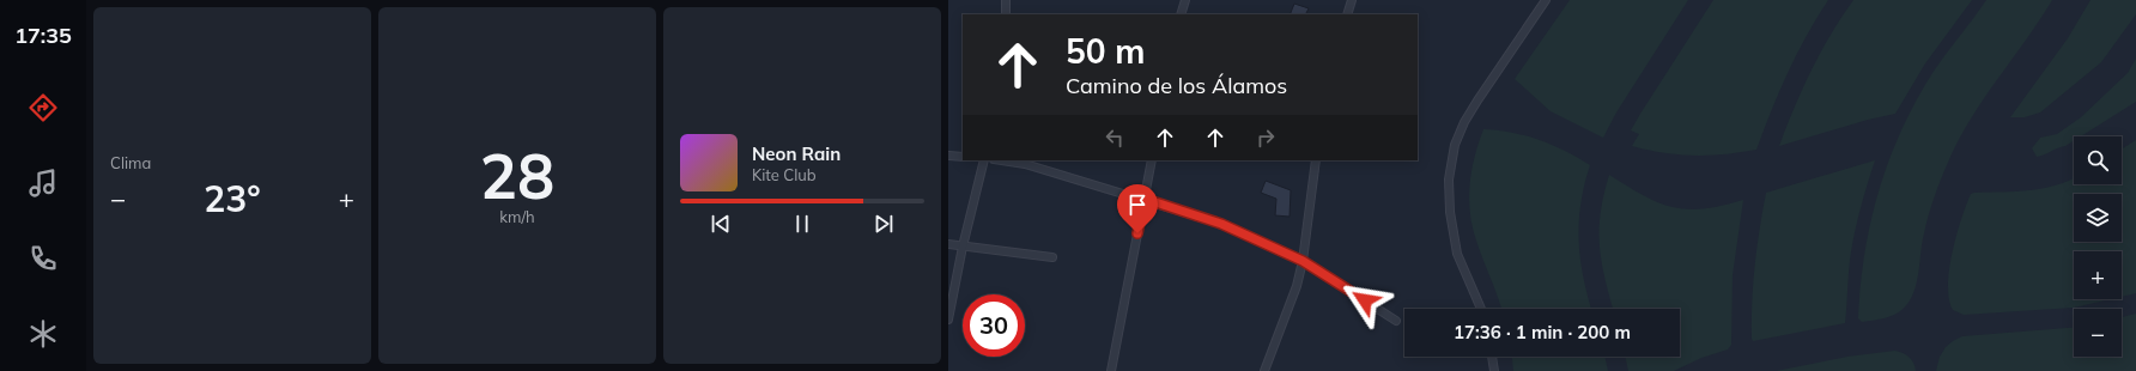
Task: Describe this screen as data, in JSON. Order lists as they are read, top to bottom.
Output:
{
  "page": {
    "tabs": "17:35",
    "tile": [
      "Clima",
      ["28", "km/h"]
    ],
    "turn": ["50 m", "Camino de los Álamos"],
    "song": ["Neon Rain", "Kite Club"],
    "map_buttons": ["+", "−"],
    "heat": ["−", "23°", "+"],
    "limit": "30",
    "trip": "17:36 · 1 min · 200 m"
  }
}
